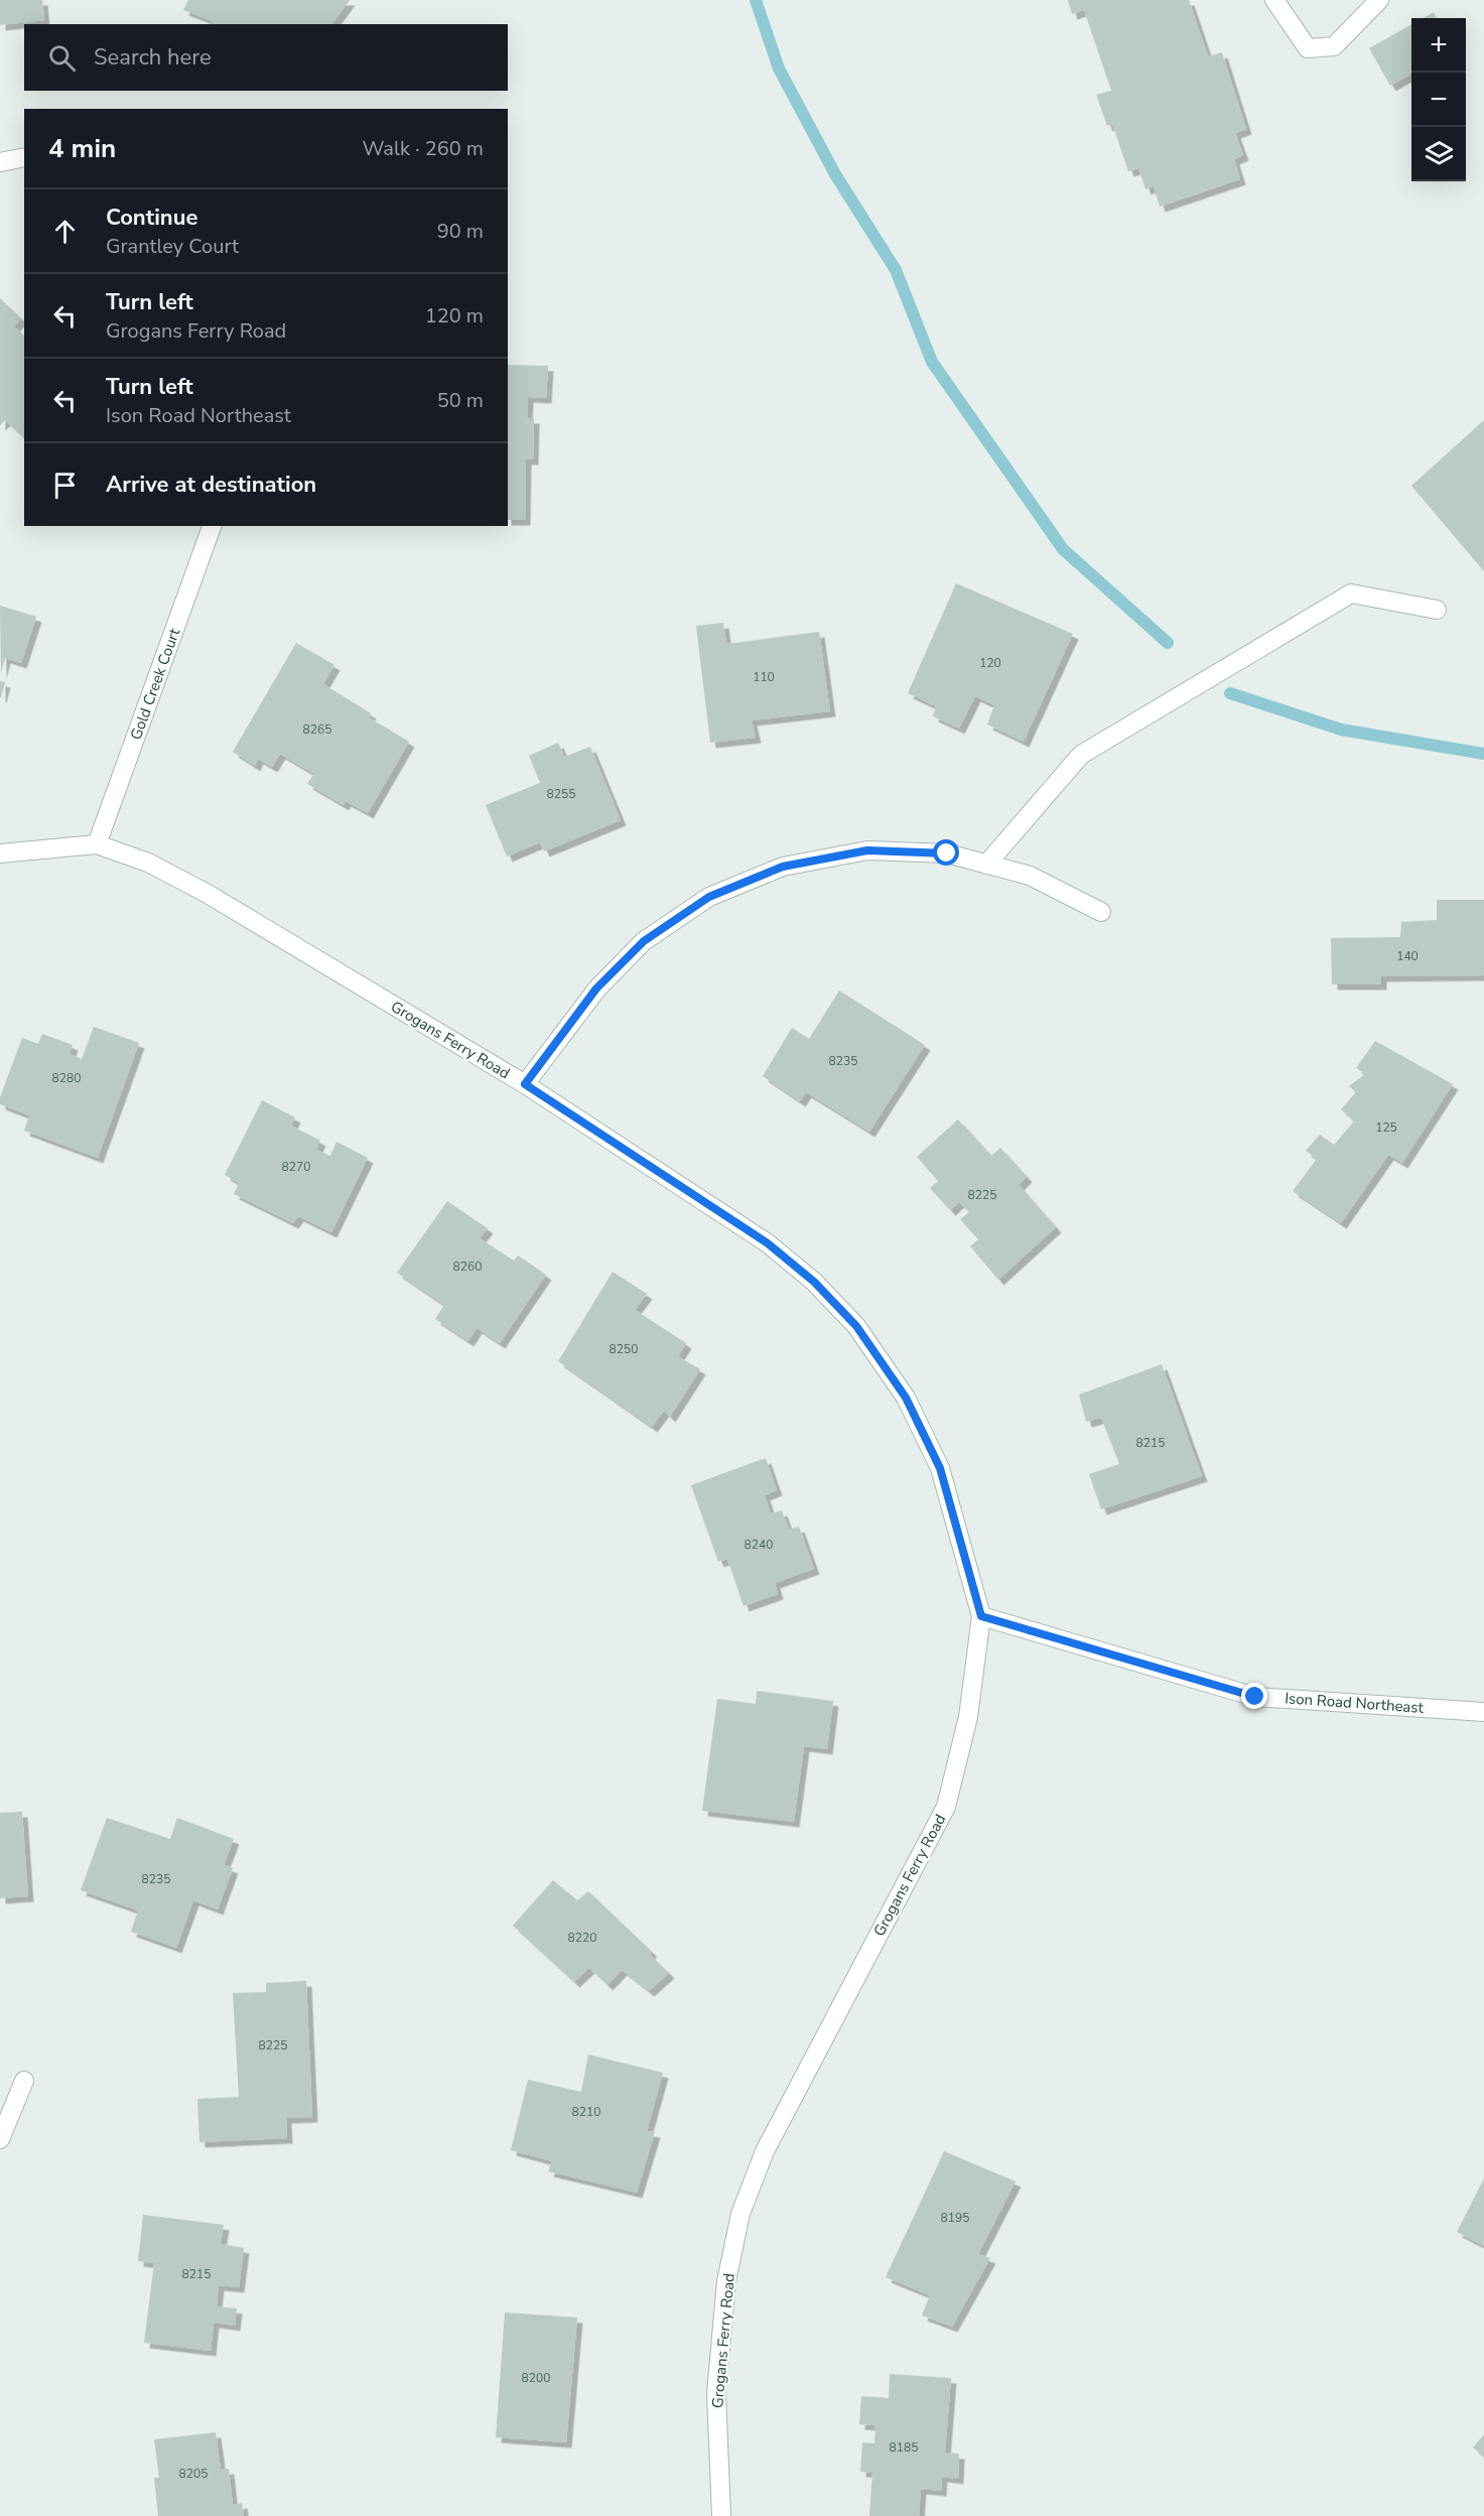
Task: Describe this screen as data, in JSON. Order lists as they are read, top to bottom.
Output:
{
  "streets": {
    "street": ["Gold Creek Court", "Grogans Ferry Road", "Ison Road Northeast"]
  },
  "crossings": [
    ["Gold Creek Court", "Grogans Ferry Road"],
    ["Grogans Ferry Road", "Ison Road Northeast"]
  ],
  "house_numbers": [
    "120",
    "110",
    "8265",
    "8255",
    "140",
    "8235",
    "8280",
    "125",
    "8270",
    "8225",
    "8260",
    "8250",
    "8215",
    "8240",
    "8235",
    "8220",
    "8225",
    "8210",
    "8195",
    "8215",
    "8200",
    "8185",
    "8205"
  ],
  "page": {
    "map_buttons": ["+", "−"],
    "search": "Search here",
    "heading": ["4 min", "Walk · 260 m"],
    "list": [
      ["Continue", "Grantley Court", "90 m"],
      ["Turn left", "Grogans Ferry Road", "120 m"],
      ["Turn left", "Ison Road Northeast", "50 m"],
      "Arrive at destination"
    ]
  }
}
